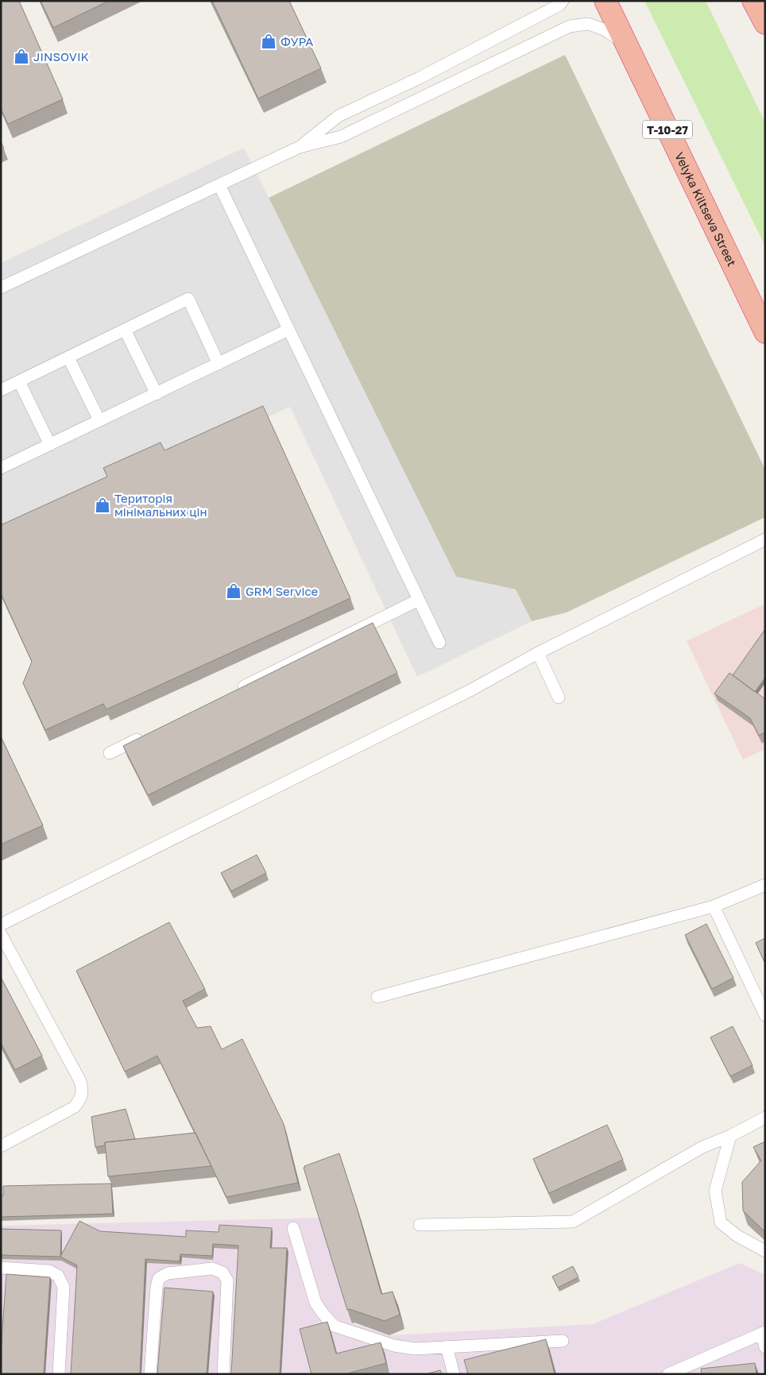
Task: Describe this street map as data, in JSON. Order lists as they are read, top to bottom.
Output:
{
  "streets": {
    "highway": ["Т-10-27", "Velyka Kiltseva Street"]
  },
  "places": {
    "shop": [
      "ФУРА",
      "JINSOVIK",
      "Територія мінімальних цін",
      "GRM Service"
    ]
  }
}
